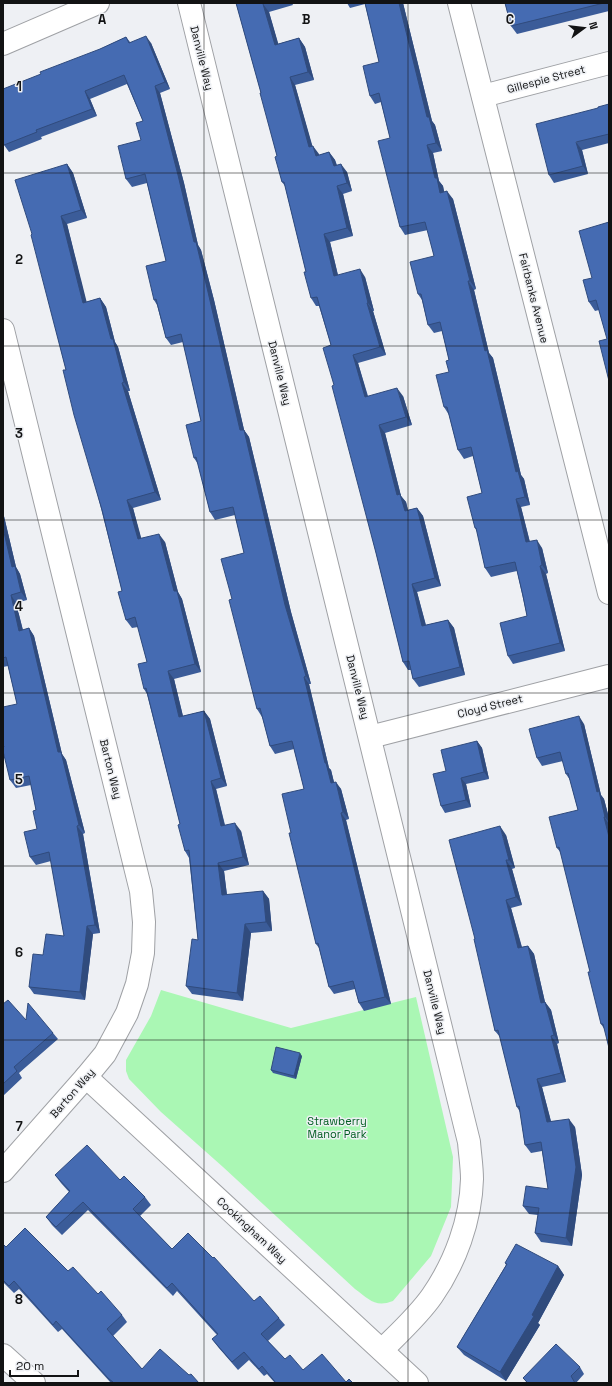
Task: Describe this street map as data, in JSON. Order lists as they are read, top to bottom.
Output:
{
  "streets": {
    "street": [
      "Danville Way",
      "Gillespie Street",
      "Fairbanks Avenue",
      "Cloyd Street",
      "Barton Way",
      "Cookingham Way"
    ]
  },
  "crossings": [
    ["Danville Way", "Cloyd Street"],
    ["Danville Way", "Cookingham Way"],
    ["Gillespie Street", "Fairbanks Avenue"],
    ["Barton Way", "Cookingham Way"]
  ],
  "parks": ["Strawberry Manor Park"],
  "scale_bar": "20 m",
  "north": "right",
  "grid": {
    "columns": ["A", "B", "C"],
    "rows": [
      "1",
      "2",
      "3",
      "4",
      "5",
      "6",
      "7",
      "8"
    ]
  }
}
